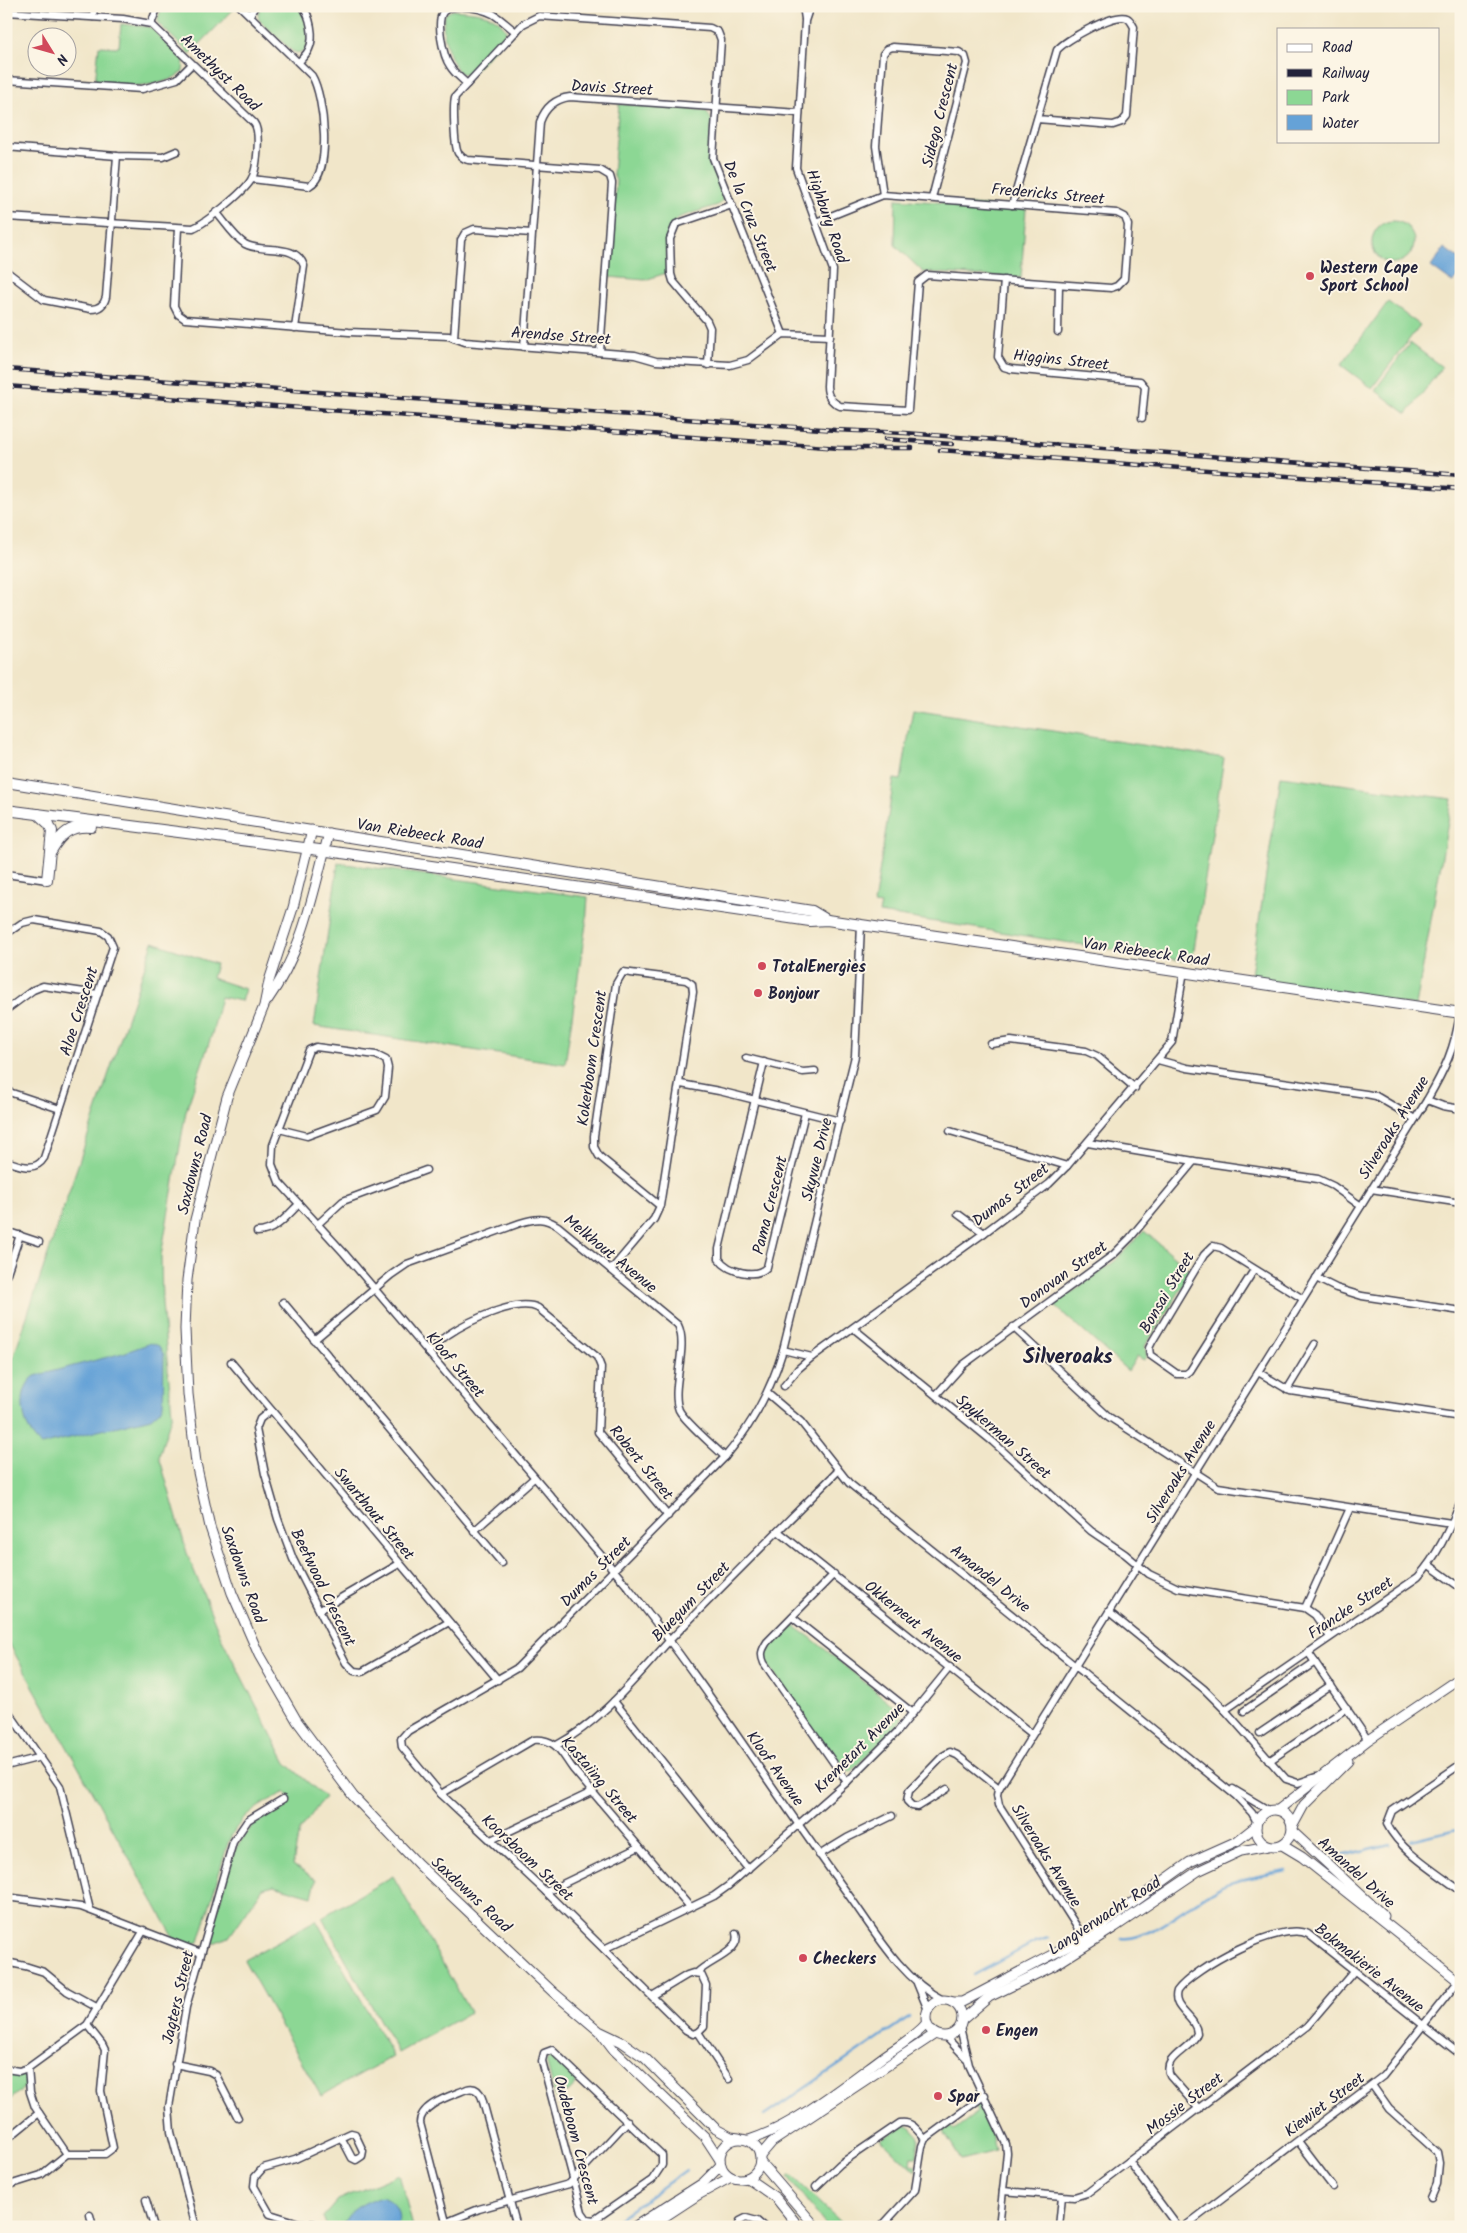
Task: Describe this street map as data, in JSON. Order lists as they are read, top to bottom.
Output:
{
  "streets": {
    "main road": ["Van Riebeeck Road"],
    "street": [
      "Amethyst Road",
      "Davis Street",
      "Sidego Crescent",
      "Fredericks Street",
      "De la Cruz Street",
      "Highbury Road",
      "Arendse Street",
      "Higgins Street",
      "Aloe Crescent",
      "Kokerboom Crescent",
      "Silveroaks Avenue",
      "Skyvue Drive",
      "Saxdowns Road",
      "Dumas Street",
      "Pama Crescent",
      "Melkhout Avenue",
      "Donovan Street",
      "Bonsai Street",
      "Kloof Street",
      "Spykerman Street",
      "Robert Street",
      "Swarthout Street",
      "Amandel Drive",
      "Beefwood Crescent",
      "Bluegum Street",
      "Francke Street",
      "Okkerneut Avenue",
      "Kremetart Avenue",
      "Kloof Avenue",
      "Kastaiing Street",
      "Koorsboom Street",
      "Langverwacht Road",
      "Bokmakierie Avenue",
      "Jagters Street",
      "Mossie Street",
      "Kiewiet Street",
      "Oudeboom Crescent"
    ]
  },
  "crossings": [
    ["Davis Street", "De la Cruz Street"],
    ["Davis Street", "Highbury Road"],
    ["Davis Street", "Arendse Street"],
    ["Sidego Crescent", "Fredericks Street"],
    ["Fredericks Street", "Highbury Road"],
    ["Fredericks Street", "Higgins Street"],
    ["De la Cruz Street", "Arendse Street"],
    ["Highbury Road", "Higgins Street"],
    ["Van Riebeeck Road", "Silveroaks Avenue"],
    ["Van Riebeeck Road", "Skyvue Drive"],
    ["Van Riebeeck Road", "Saxdowns Road"],
    ["Van Riebeeck Road", "Dumas Street"],
    ["Kokerboom Crescent", "Melkhout Avenue"],
    ["Silveroaks Avenue", "Bonsai Street"],
    ["Silveroaks Avenue", "Spykerman Street"],
    ["Silveroaks Avenue", "Amandel Drive"],
    ["Silveroaks Avenue", "Okkerneut Avenue"],
    ["Silveroaks Avenue", "Langverwacht Road"],
    ["Skyvue Drive", "Dumas Street"],
    ["Skyvue Drive", "Amandel Drive"],
    ["Dumas Street", "Melkhout Avenue"],
    ["Dumas Street", "Kloof Street"],
    ["Dumas Street", "Spykerman Street"],
    ["Dumas Street", "Robert Street"],
    ["Dumas Street", "Swarthout Street"],
    ["Dumas Street", "Amandel Drive"],
    ["Dumas Street", "Kloof Avenue"],
    ["Dumas Street", "Koorsboom Street"],
    ["Melkhout Avenue", "Kloof Street"],
    ["Donovan Street", "Spykerman Street"],
    ["Kloof Street", "Robert Street"],
    ["Kloof Street", "Kloof Avenue"],
    ["Swarthout Street", "Beefwood Crescent"],
    ["Amandel Drive", "Bluegum Street"],
    ["Amandel Drive", "Langverwacht Road"],
    ["Amandel Drive", "Kiewiet Street"],
    ["Bluegum Street", "Okkerneut Avenue"],
    ["Bluegum Street", "Kloof Avenue"],
    ["Bluegum Street", "Kastaiing Street"],
    ["Okkerneut Avenue", "Kremetart Avenue"],
    ["Kremetart Avenue", "Kloof Avenue"],
    ["Kremetart Avenue", "Kastaiing Street"],
    ["Kremetart Avenue", "Koorsboom Street"],
    ["Kloof Avenue", "Langverwacht Road"],
    ["Kastaiing Street", "Koorsboom Street"],
    ["Bokmakierie Avenue", "Mossie Street"],
    ["Bokmakierie Avenue", "Kiewiet Street"]
  ],
  "districts": ["Silveroaks"],
  "places": [
    "Western Cape Sport School",
    "TotalEnergies",
    "Bonjour",
    "Checkers",
    "Engen",
    "Spar"
  ],
  "legend": [
    "Road",
    "Railway",
    "Park",
    "Water"
  ],
  "north": "bottom right"
}
